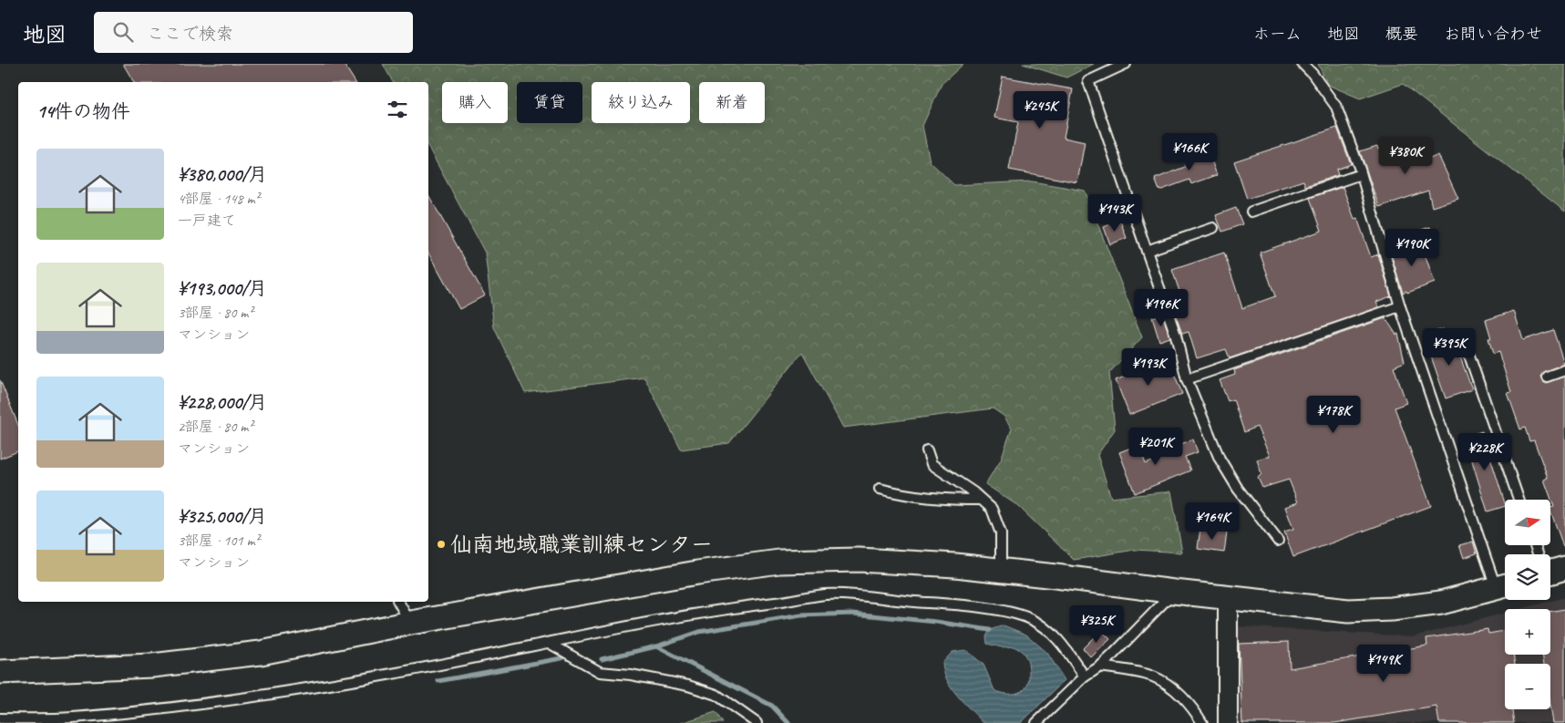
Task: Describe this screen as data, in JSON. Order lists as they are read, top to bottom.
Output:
{
  "places": ["仙南地域職業訓練センター"],
  "north": "right",
  "page": {
    "header": "地図",
    "search": "ここで検索",
    "nav": [
      "ホーム",
      "地図",
      "概要",
      "お問い合わせ"
    ],
    "chip": [
      "購入",
      "賃貸",
      "絞り込み",
      "新着"
    ],
    "heading": "14件の物件",
    "price": [
      "¥245K",
      "¥166K",
      "¥380K",
      "¥143K",
      "¥190K",
      "¥196K",
      "¥395K",
      "¥193K",
      "¥178K",
      "¥201K",
      "¥228K",
      "¥164K",
      "¥325K",
      "¥149K"
    ],
    "list": [
      {
        "name": "¥380,000/月",
        "note": "4部屋 · 148 m² · 一戸建て"
      },
      {
        "name": "¥193,000/月",
        "note": "3部屋 · 80 m² · マンション"
      },
      {
        "name": "¥228,000/月",
        "note": "2部屋 · 80 m² · マンション"
      },
      {
        "name": "¥325,000/月",
        "note": "3部屋 · 101 m² · マンション"
      }
    ],
    "map_buttons": ["+", "−"]
  }
}
